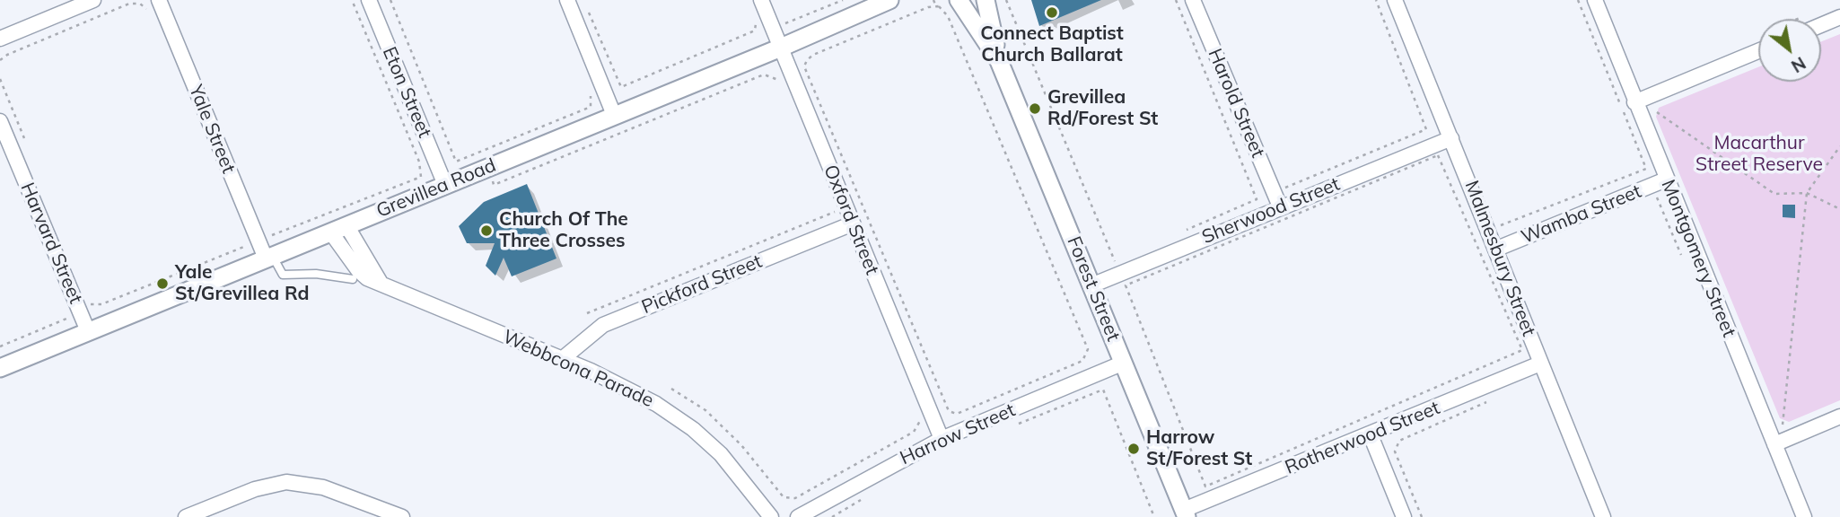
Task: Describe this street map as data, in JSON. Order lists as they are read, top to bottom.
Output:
{
  "streets": {
    "street": [
      "Eton Street",
      "Harold Street",
      "Yale Street",
      "Grevillea Road",
      "Sherwood Street",
      "Wamba Street",
      "Oxford Street",
      "Harvard Street",
      "Malmesbury Street",
      "Montgomery Street",
      "Pickford Street",
      "Forest Street",
      "Webbcona Parade",
      "Harrow Street",
      "Rotherwood Street"
    ]
  },
  "crossings": [
    ["Eton Street", "Grevillea Road"],
    ["Harold Street", "Sherwood Street"],
    ["Yale Street", "Grevillea Road"],
    ["Grevillea Road", "Oxford Street"],
    ["Grevillea Road", "Harvard Street"],
    ["Grevillea Road", "Webbcona Parade"],
    ["Sherwood Street", "Malmesbury Street"],
    ["Sherwood Street", "Forest Street"],
    ["Wamba Street", "Malmesbury Street"],
    ["Wamba Street", "Montgomery Street"],
    ["Oxford Street", "Pickford Street"],
    ["Oxford Street", "Harrow Street"],
    ["Malmesbury Street", "Rotherwood Street"],
    ["Pickford Street", "Webbcona Parade"],
    ["Forest Street", "Harrow Street"],
    ["Forest Street", "Rotherwood Street"]
  ],
  "parks": ["Macarthur Street Reserve"],
  "places": [
    "Connect Baptist Church Ballarat",
    "Grevillea Rd/Forest St",
    "Church Of The Three Crosses",
    "Yale St/Grevillea Rd",
    "Harrow St/Forest St"
  ],
  "north": "bottom right"
}
